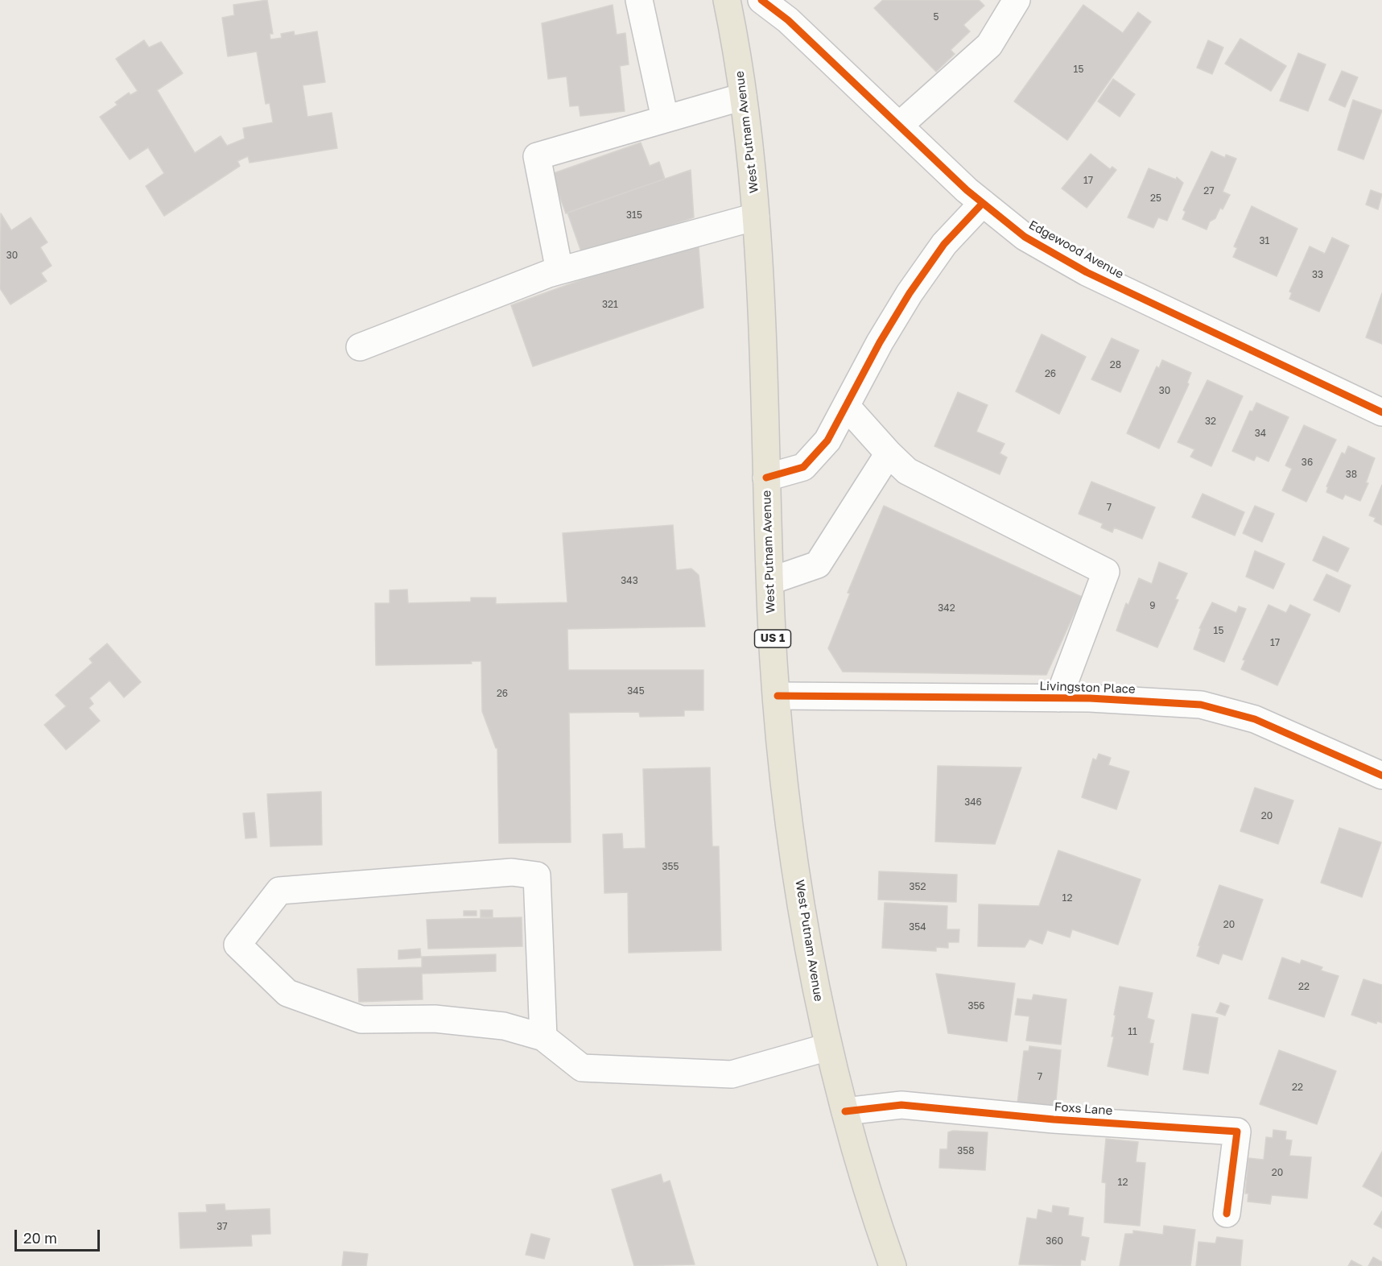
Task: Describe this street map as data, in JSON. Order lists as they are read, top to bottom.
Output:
{
  "streets": {
    "main road": ["West Putnam Avenue", "US 1"],
    "street": ["Edgewood Avenue", "Livingston Place", "Foxs Lane"]
  },
  "crossings": [
    ["West Putnam Avenue", "Livingston Place"],
    ["West Putnam Avenue", "Foxs Lane"]
  ],
  "house_numbers": [
    "5",
    "15",
    "17",
    "27",
    "25",
    "315",
    "31",
    "30",
    "33",
    "321",
    "28",
    "26",
    "30",
    "32",
    "34",
    "36",
    "38",
    "7",
    "343",
    "9",
    "342",
    "15",
    "17",
    "345",
    "26",
    "346",
    "20",
    "355",
    "352",
    "12",
    "20",
    "354",
    "22",
    "356",
    "11",
    "7",
    "22",
    "358",
    "20",
    "12",
    "37",
    "360"
  ],
  "scale_bar": "20 m"
}
